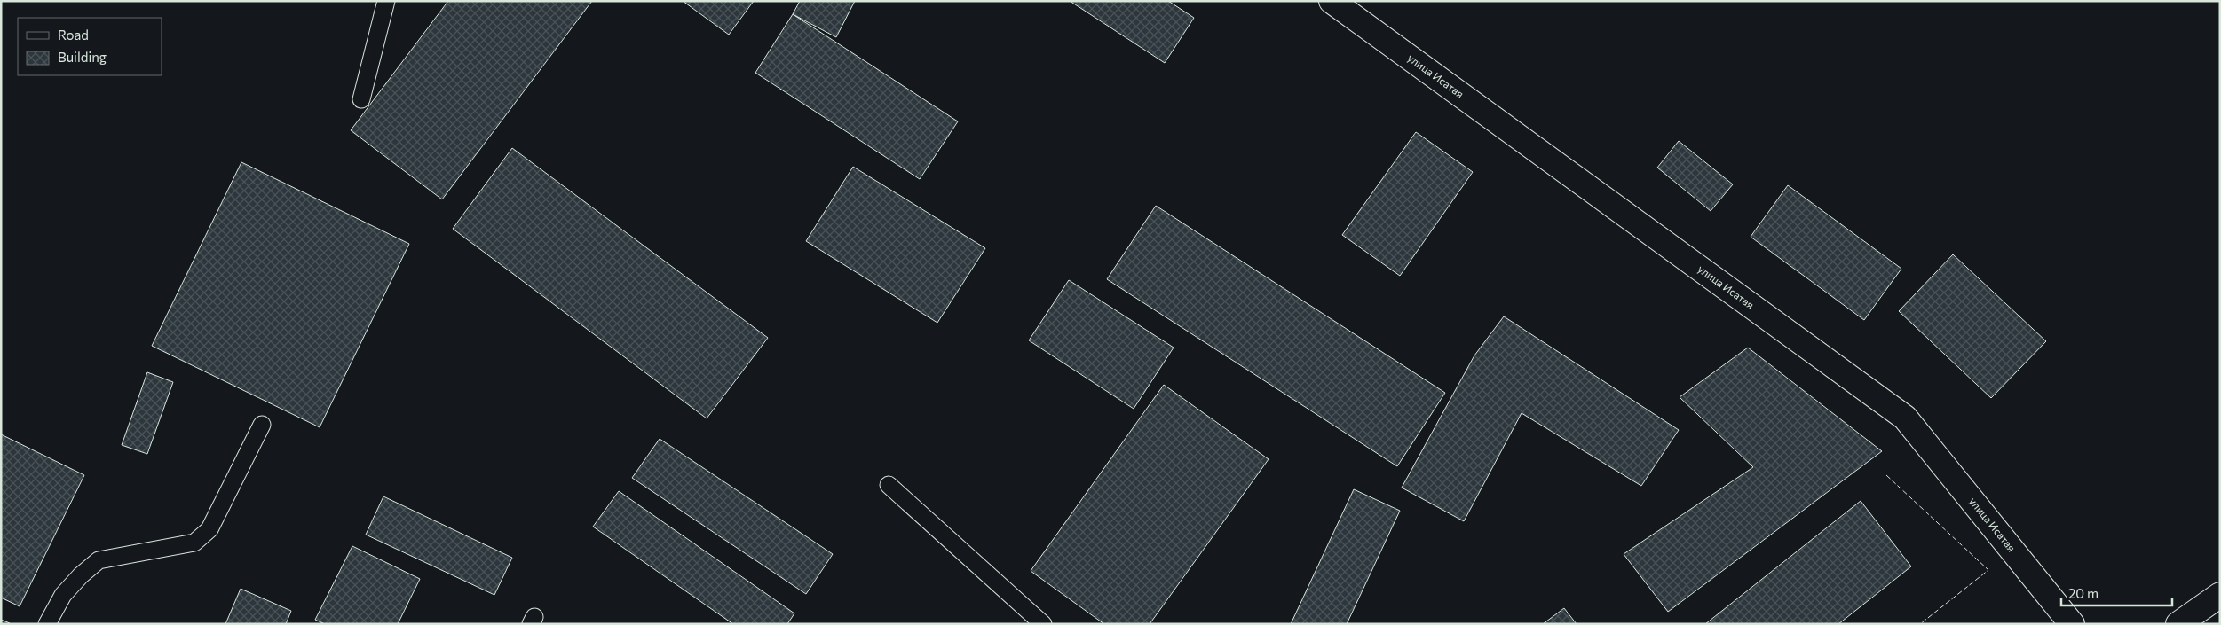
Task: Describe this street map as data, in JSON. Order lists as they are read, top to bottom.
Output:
{
  "streets": {
    "street": ["улица Исатая"]
  },
  "legend": ["Road", "Building"],
  "scale_bar": "20 m"
}
